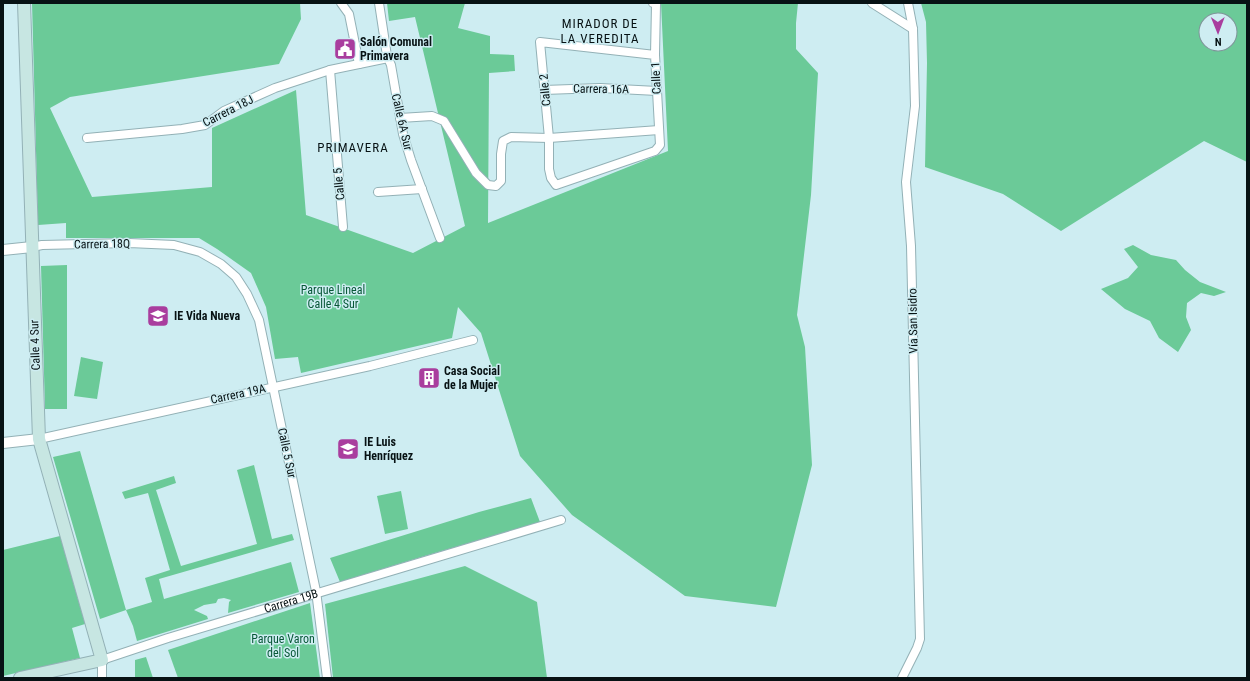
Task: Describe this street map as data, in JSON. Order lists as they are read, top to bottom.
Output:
{
  "streets": {
    "main road": ["Calle 4 Sur", "Carrera 19B"],
    "street": [
      "Calle 1",
      "Carrera 16A",
      "Calle 2",
      "Carrera 18J",
      "Calle 6A Sur",
      "Calle 5",
      "Carrera 18Q",
      "Vía San Isidro",
      "Carrera 19A",
      "Calle 5 Sur"
    ]
  },
  "crossings": [
    ["Calle 1", "Carrera 16A"],
    ["Calle 1", "Calle 2"],
    ["Carrera 16A", "Calle 2"],
    ["Carrera 18J", "Calle 6A Sur"],
    ["Carrera 18J", "Calle 5"],
    ["Carrera 18Q", "Calle 4 Sur"],
    ["Carrera 18Q", "Calle 5 Sur"],
    ["Calle 4 Sur", "Carrera 19A"],
    ["Calle 4 Sur", "Carrera 19B"],
    ["Carrera 19A", "Calle 5 Sur"],
    ["Calle 5 Sur", "Carrera 19B"]
  ],
  "districts": ["MIRADOR DE LA VEREDITA", "PRIMAVERA"],
  "parks": ["Parque Lineal Calle 4 Sur", "Parque Varon del Sol"],
  "places": {
    "public building": ["Salón Comunal Primavera"],
    "school or university": ["IE Vida Nueva", "IE Luis Henríquez"],
    "building": ["Casa Social de la Mujer"]
  },
  "north": "bottom"
}
